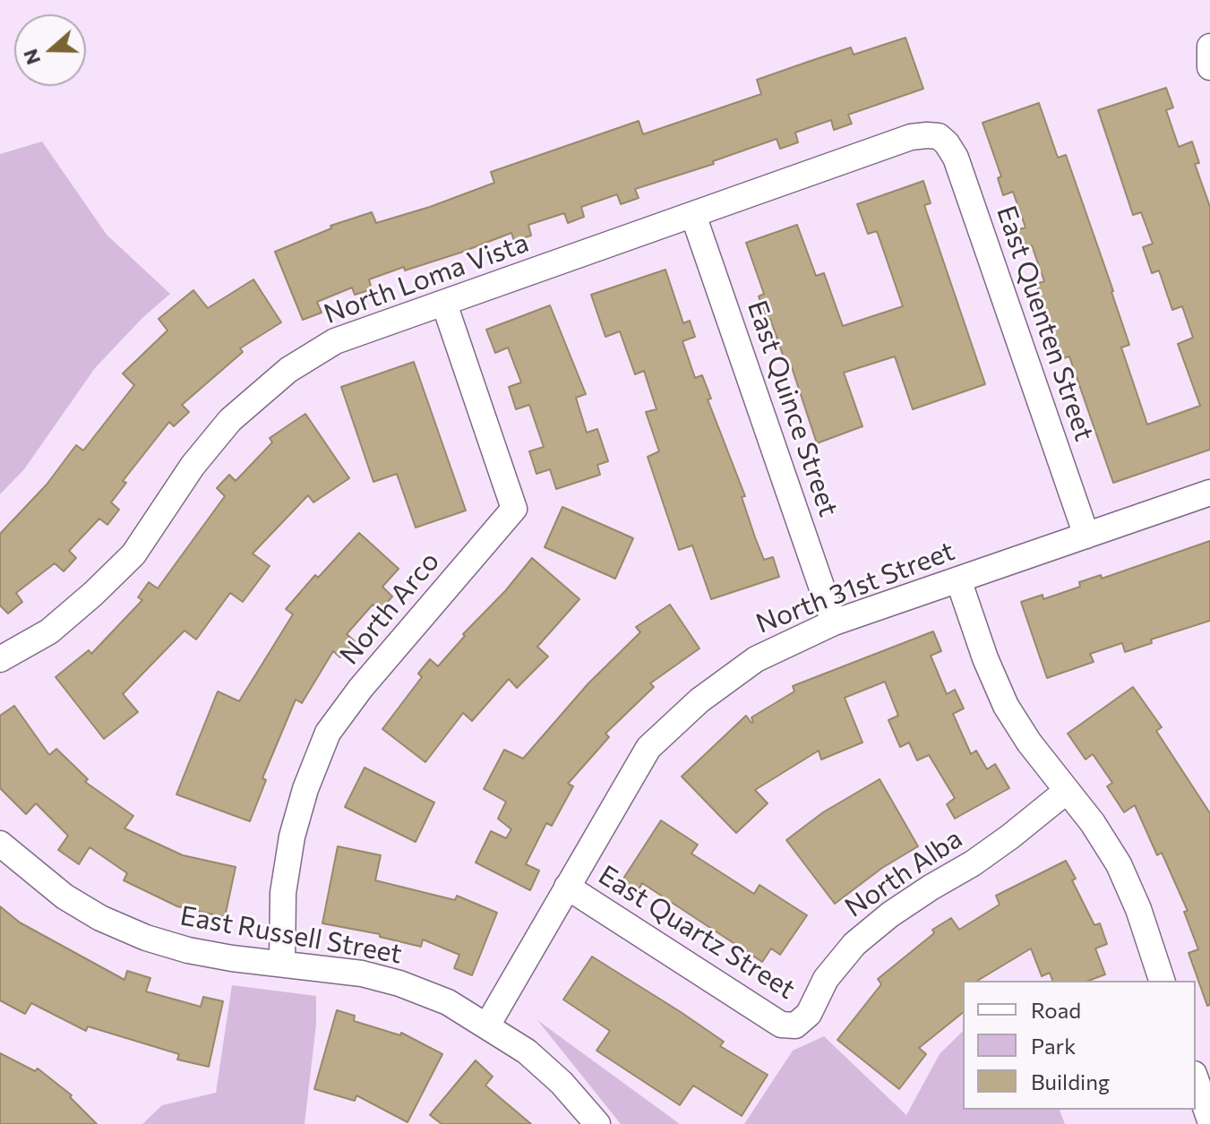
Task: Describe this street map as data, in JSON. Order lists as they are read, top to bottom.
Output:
{
  "streets": {
    "street": [
      "North Loma Vista",
      "East Quenten Street",
      "East Quince Street",
      "North 31st Street",
      "North Arco",
      "North Alba",
      "East Quartz Street",
      "East Russell Street"
    ]
  },
  "crossings": [
    ["North Loma Vista", "East Quenten Street"],
    ["North Loma Vista", "East Quince Street"],
    ["North Loma Vista", "North Arco"],
    ["East Quenten Street", "North 31st Street"],
    ["East Quince Street", "North 31st Street"],
    ["North 31st Street", "East Quartz Street"],
    ["North 31st Street", "East Russell Street"],
    ["North Arco", "East Russell Street"],
    ["North Alba", "East Quartz Street"]
  ],
  "legend": ["Road", "Park", "Building"],
  "north": "left"
}
